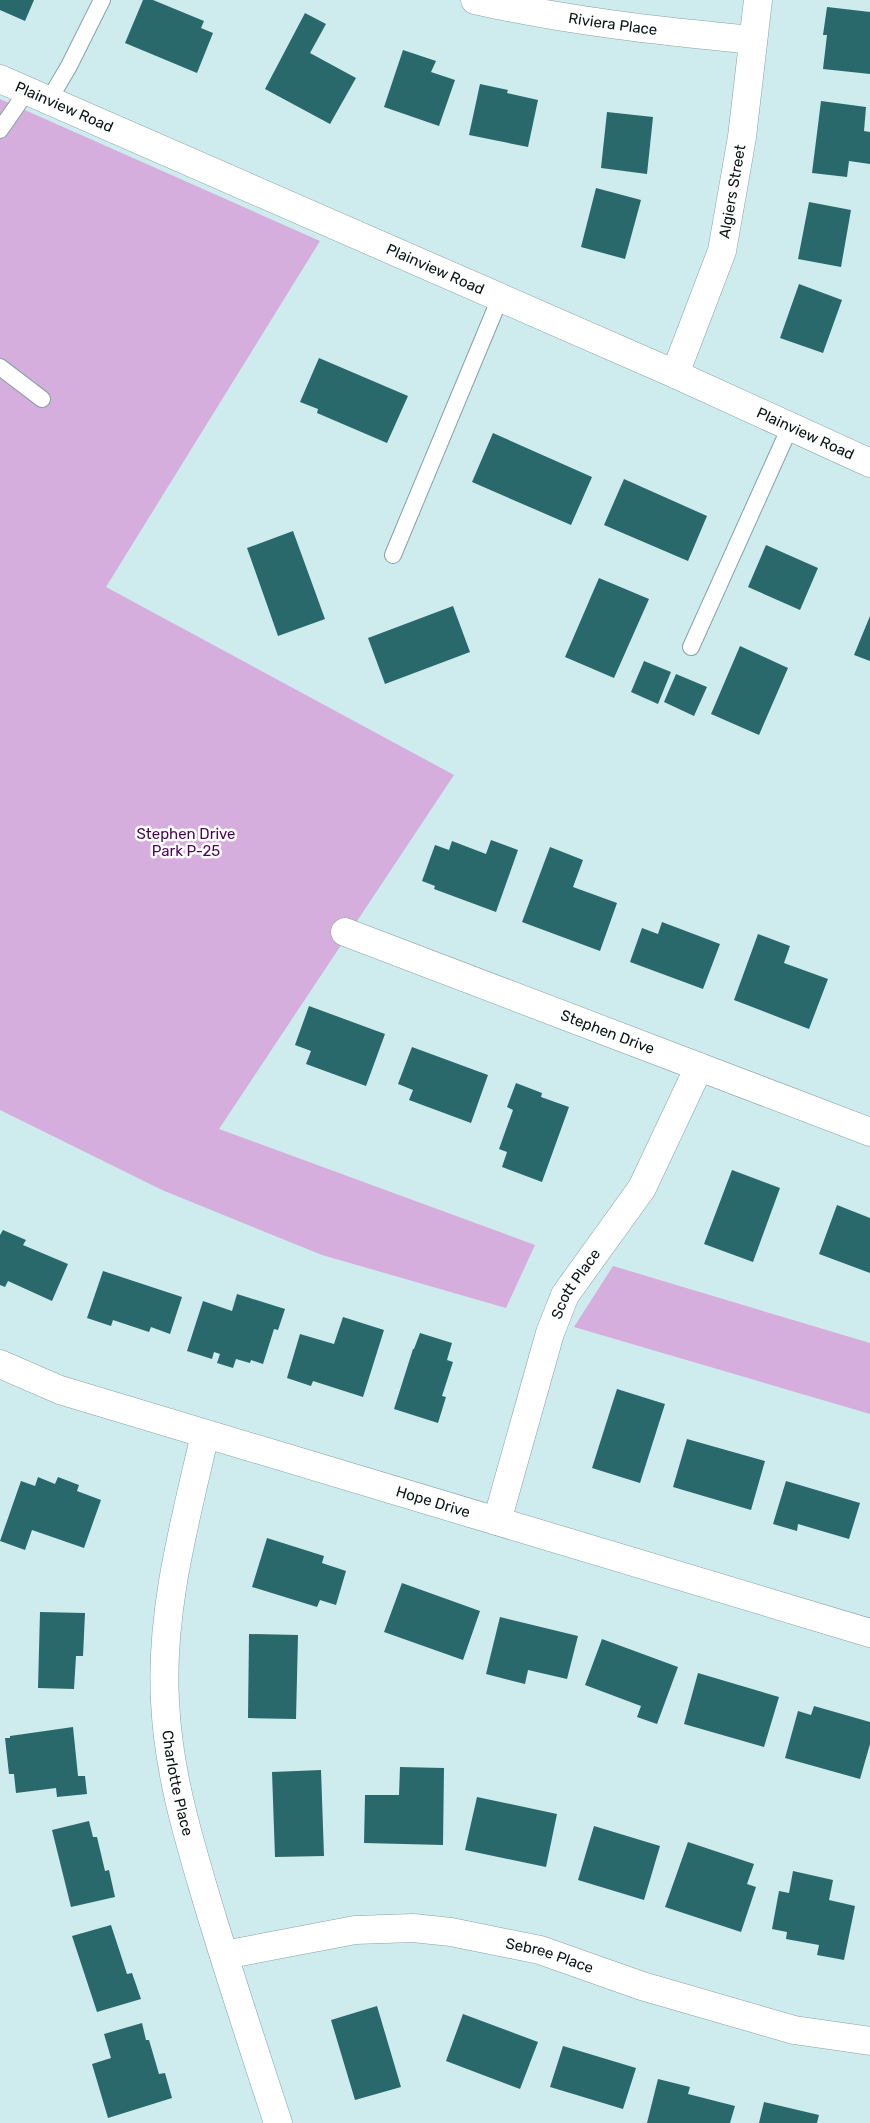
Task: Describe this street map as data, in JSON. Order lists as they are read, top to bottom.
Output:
{
  "streets": {
    "street": [
      "Riviera Place",
      "Plainview Road",
      "Algiers Street",
      "Stephen Drive",
      "Scott Place",
      "Hope Drive",
      "Charlotte Place",
      "Sebree Place"
    ]
  },
  "crossings": [
    ["Riviera Place", "Algiers Street"],
    ["Plainview Road", "Algiers Street"],
    ["Stephen Drive", "Scott Place"],
    ["Scott Place", "Hope Drive"],
    ["Hope Drive", "Charlotte Place"],
    ["Charlotte Place", "Sebree Place"]
  ],
  "parks": ["Stephen Drive Park P-25"]
}
